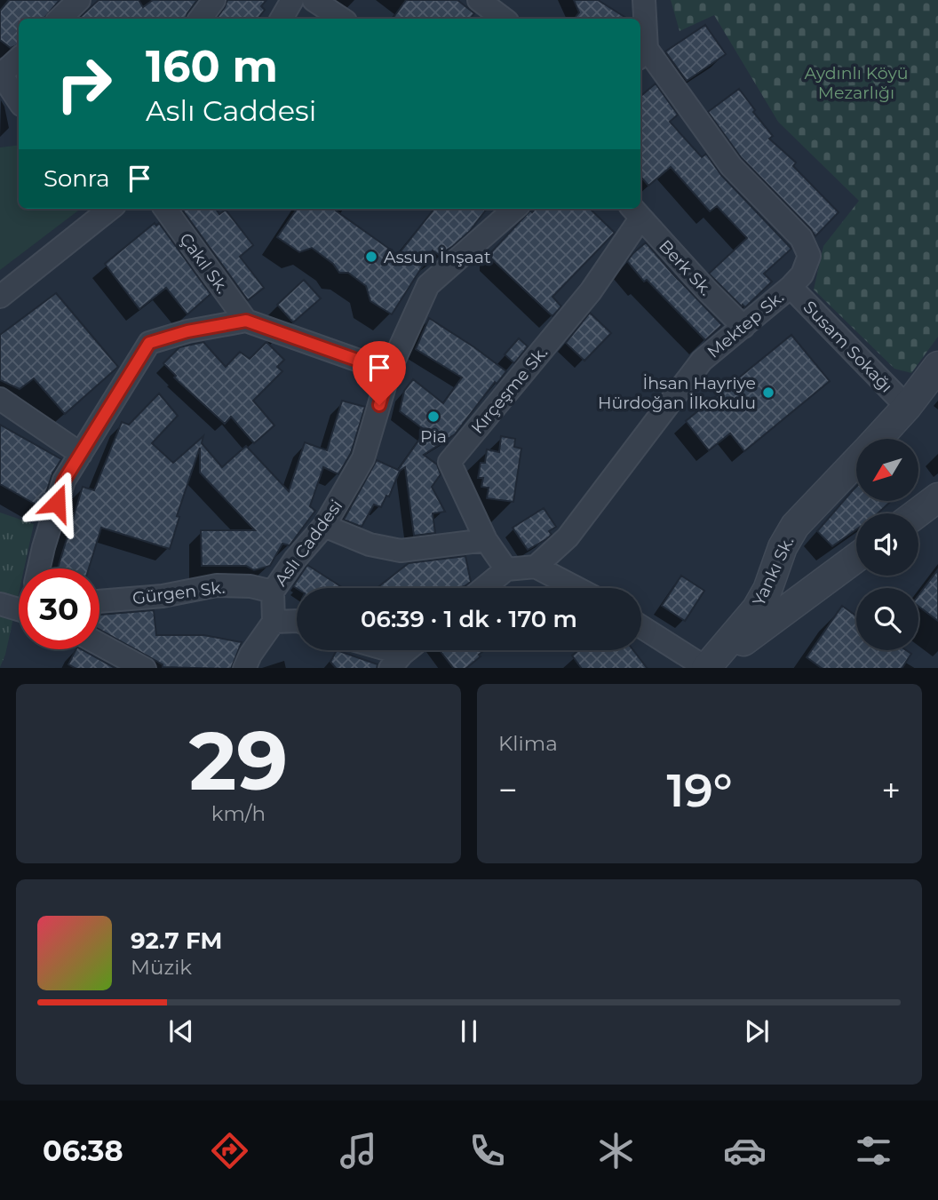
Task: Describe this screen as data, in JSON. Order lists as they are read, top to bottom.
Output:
{
  "streets": {
    "street": [
      "Çakıl Sk.",
      "Berk Sk.",
      "Mektep Sk.",
      "Susam Sokağı",
      "Kırçeşme Sk.",
      "Aslı Caddesi",
      "Yankı Sk.",
      "Gürgen Sk."
    ]
  },
  "crossings": [
    ["Berk Sk.", "Mektep Sk."],
    ["Berk Sk.", "Kırçeşme Sk."],
    ["Mektep Sk.", "Susam Sokağı"],
    ["Susam Sokağı", "Yankı Sk."],
    ["Aslı Caddesi", "Gürgen Sk."]
  ],
  "parks": ["Aydınlı Köyü Mezarlığı"],
  "places": ["Assun İnşaat", "İhsan Hayriye Hürdoğan İlkokulu", "Pia"],
  "north": "bottom left",
  "page": {
    "turn": ["160 m", "Aslı Caddesi"],
    "then": "Sonra",
    "limit": "30",
    "trip": "06:39 · 1 dk · 170 m",
    "tile": [
      ["29", "km/h"],
      "Klima"
    ],
    "heat": ["−", "19°", "+"],
    "song": ["92.7 FM", "Müzik"],
    "tabs": "06:38"
  }
}
